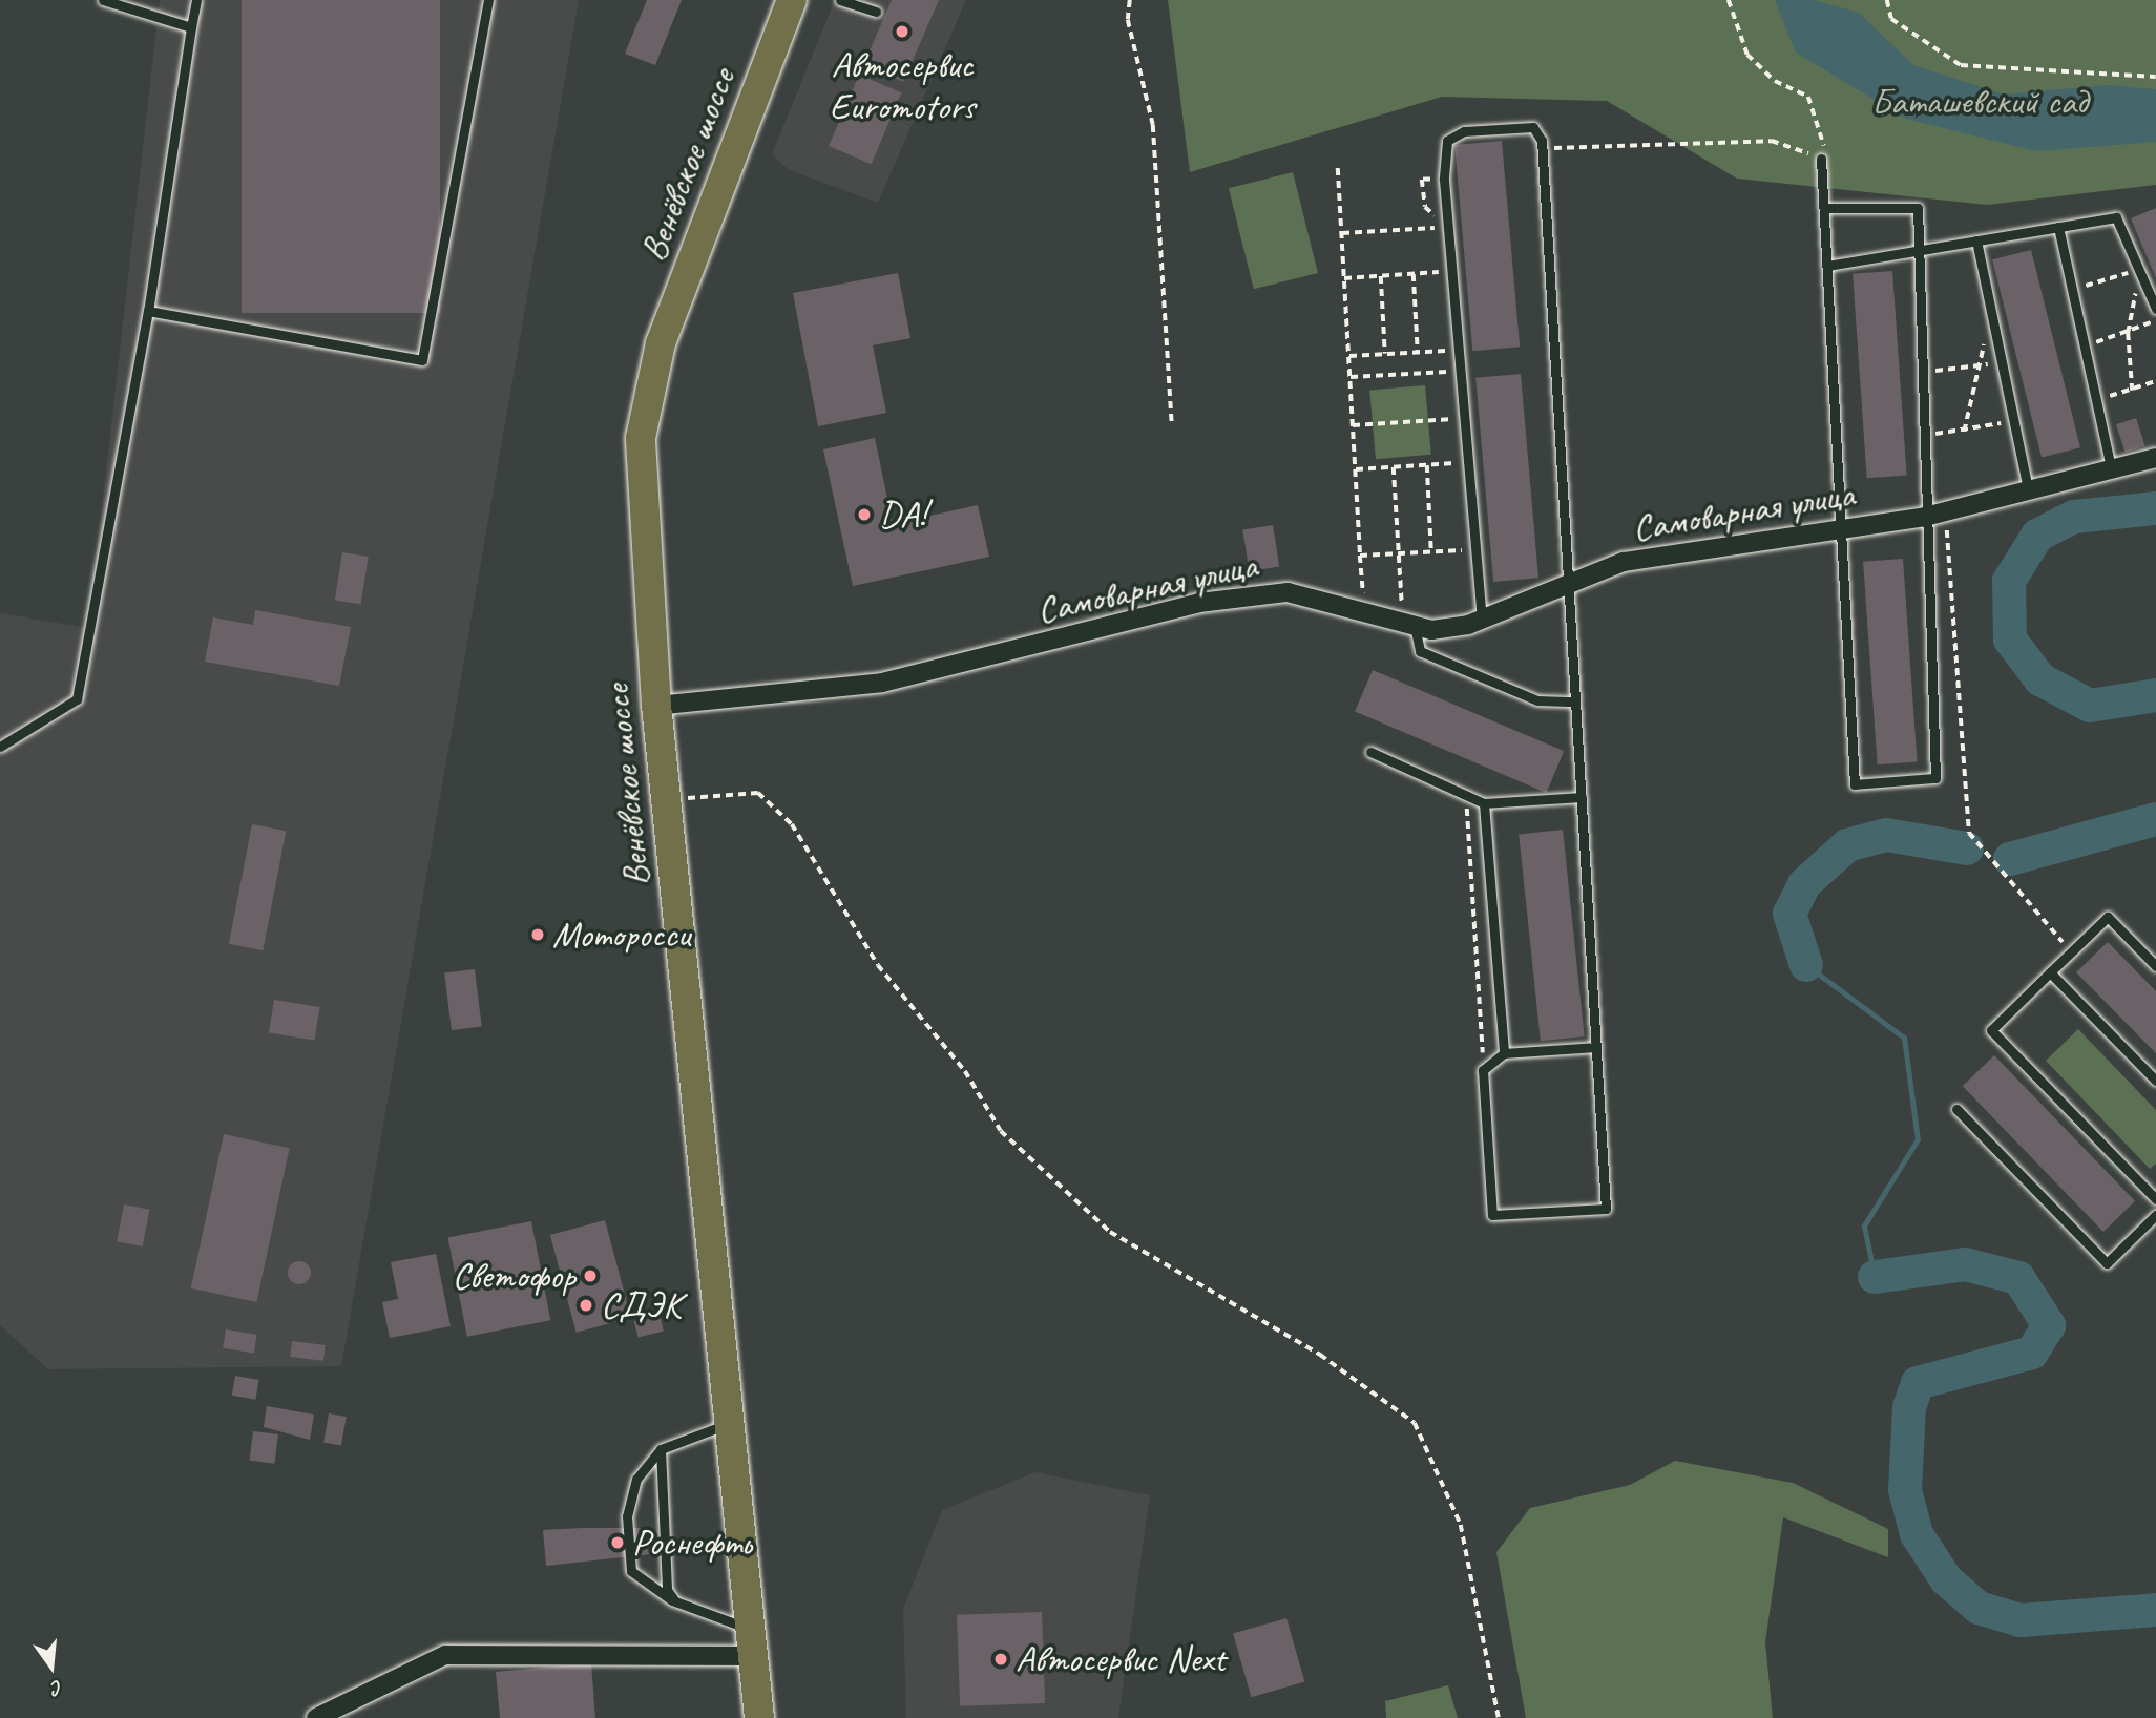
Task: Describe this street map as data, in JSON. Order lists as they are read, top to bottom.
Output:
{
  "streets": {
    "main road": ["Венёвское шоссе"],
    "street": ["Самоварная улица"]
  },
  "crossings": [
    ["Венёвское шоссе", "Самоварная улица"]
  ],
  "parks": ["Баташевский сад"],
  "places": [
    "Автосервис Euromotors",
    "DA!",
    "Моторосси",
    "Светофор",
    "СДЭК",
    "Роснефть",
    "Автосервис Next"
  ],
  "north": "bottom"
}
